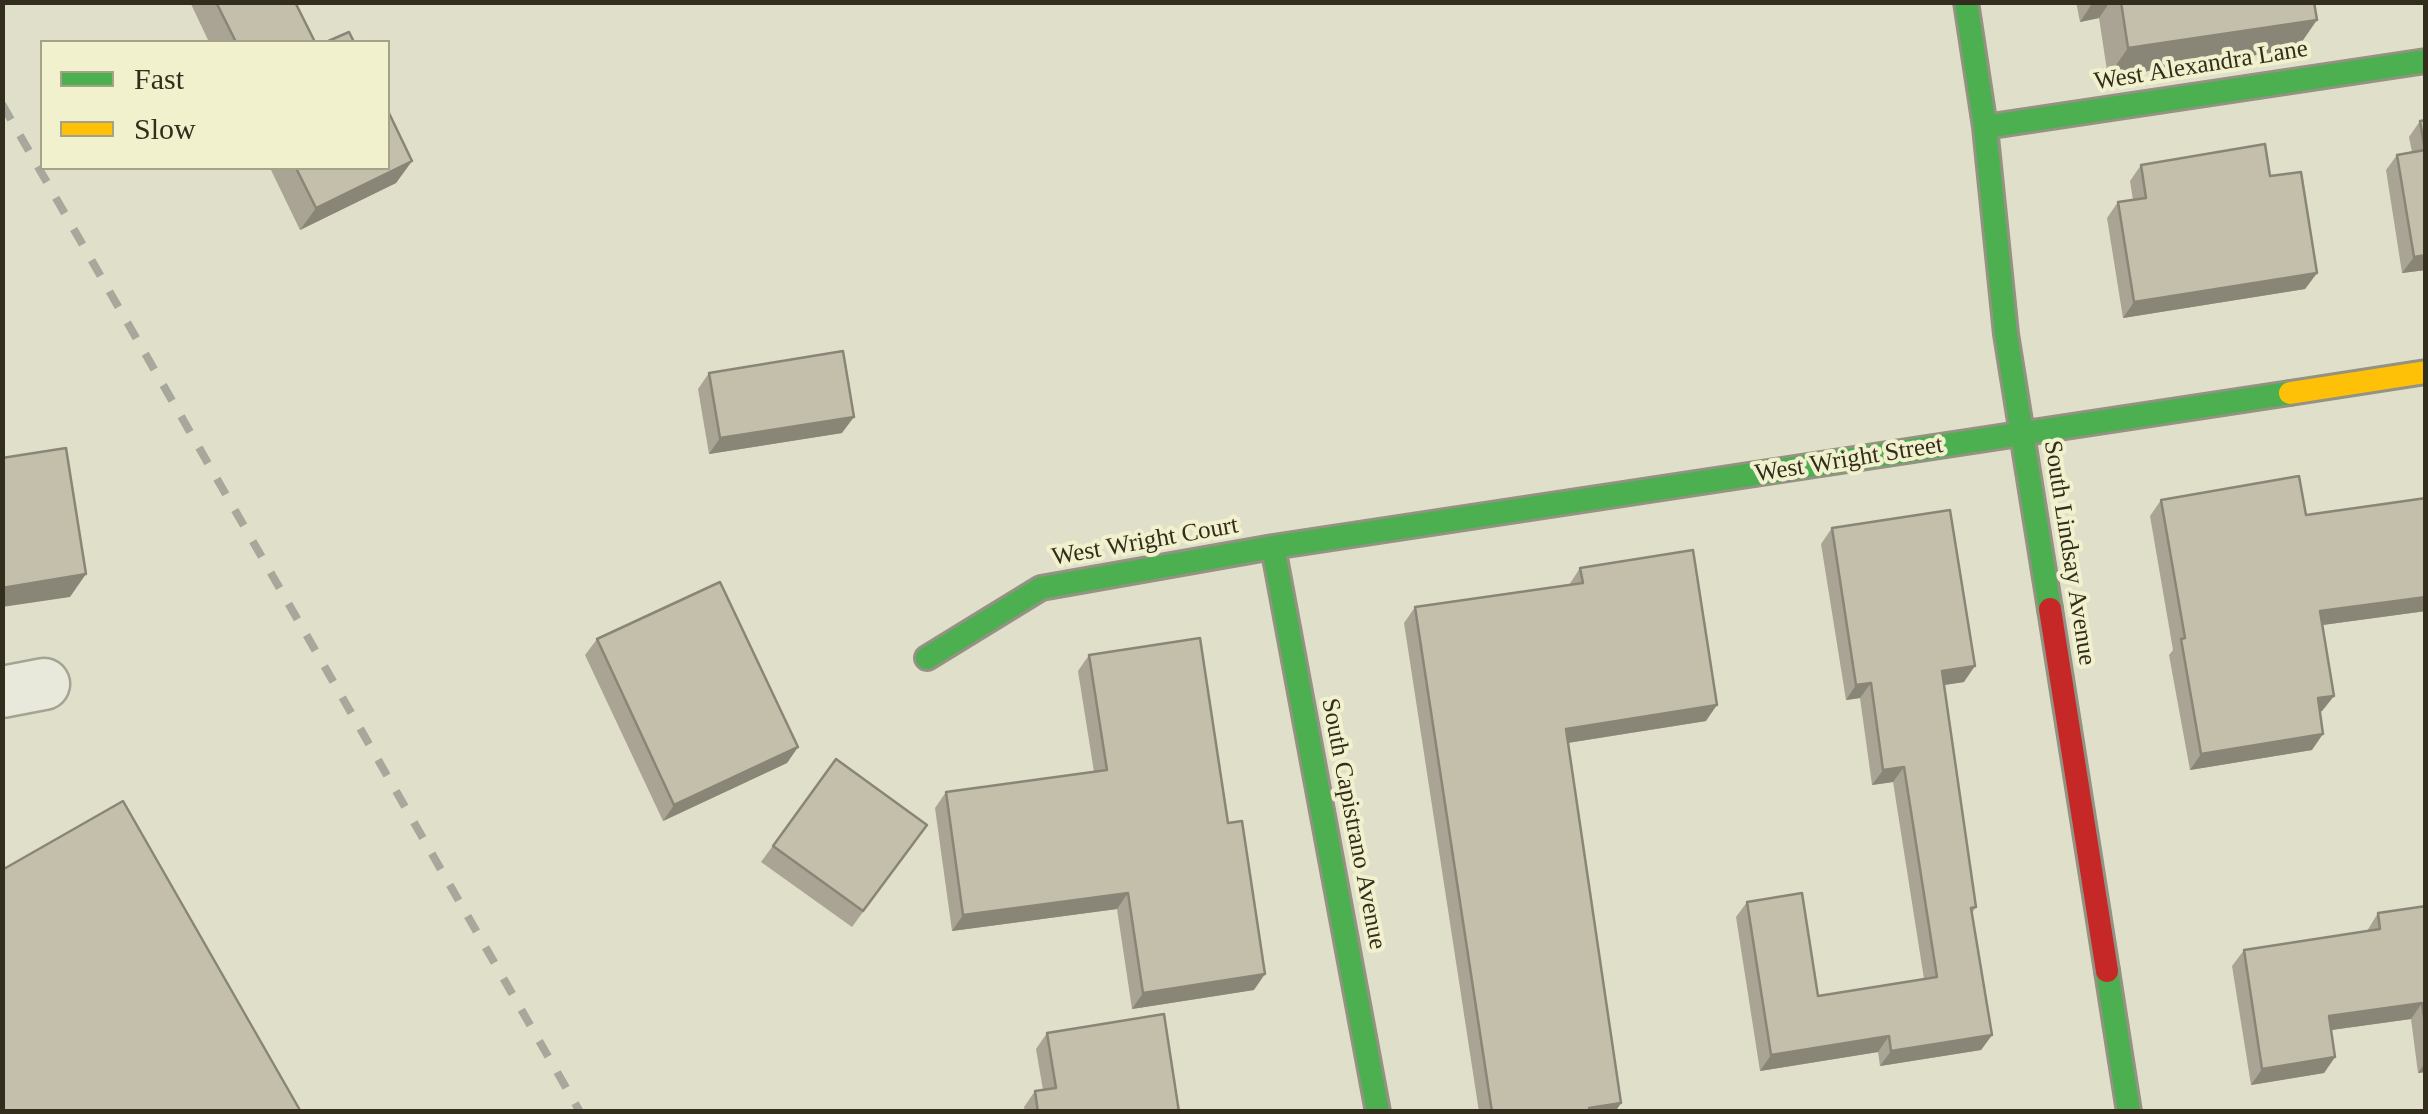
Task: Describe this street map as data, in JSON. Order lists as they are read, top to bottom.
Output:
{
  "streets": {
    "street": [
      "West Alexandra Lane",
      "West Wright Street",
      "West Wright Court",
      "South Lindsay Avenue",
      "South Capistrano Avenue"
    ]
  },
  "crossings": [
    ["West Alexandra Lane", "South Lindsay Avenue"],
    ["West Wright Street", "West Wright Court"],
    ["West Wright Street", "South Lindsay Avenue"],
    ["West Wright Street", "South Capistrano Avenue"],
    ["West Wright Court", "South Capistrano Avenue"]
  ],
  "legend": ["Fast", "Slow"]
}
